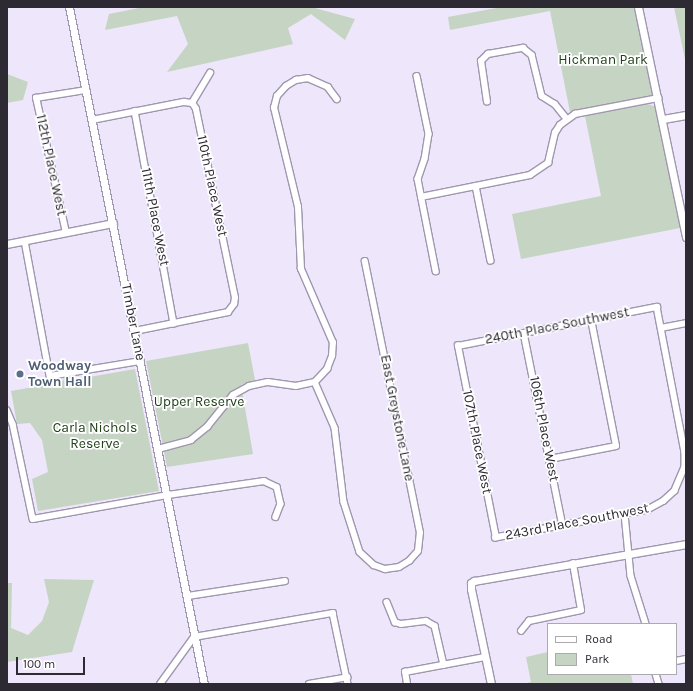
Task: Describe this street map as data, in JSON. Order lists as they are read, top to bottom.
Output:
{
  "streets": {
    "street": [
      "112th Place West",
      "110th Place West",
      "111th Place West",
      "Timber Lane",
      "240th Place Southwest",
      "East Greystone Lane",
      "106th Place West",
      "107th Place West",
      "243rd Place Southwest"
    ]
  },
  "crossings": [
    ["112th Place West", "Timber Lane"],
    ["110th Place West", "111th Place West"],
    ["240th Place Southwest", "106th Place West"],
    ["240th Place Southwest", "107th Place West"],
    ["106th Place West", "243rd Place Southwest"],
    ["107th Place West", "243rd Place Southwest"]
  ],
  "parks": ["Hickman Park", "Upper Reserve", "Carla Nichols Reserve"],
  "places": ["Woodway Town Hall"],
  "legend": ["Road", "Park"],
  "scale_bar": "100 m"
}
